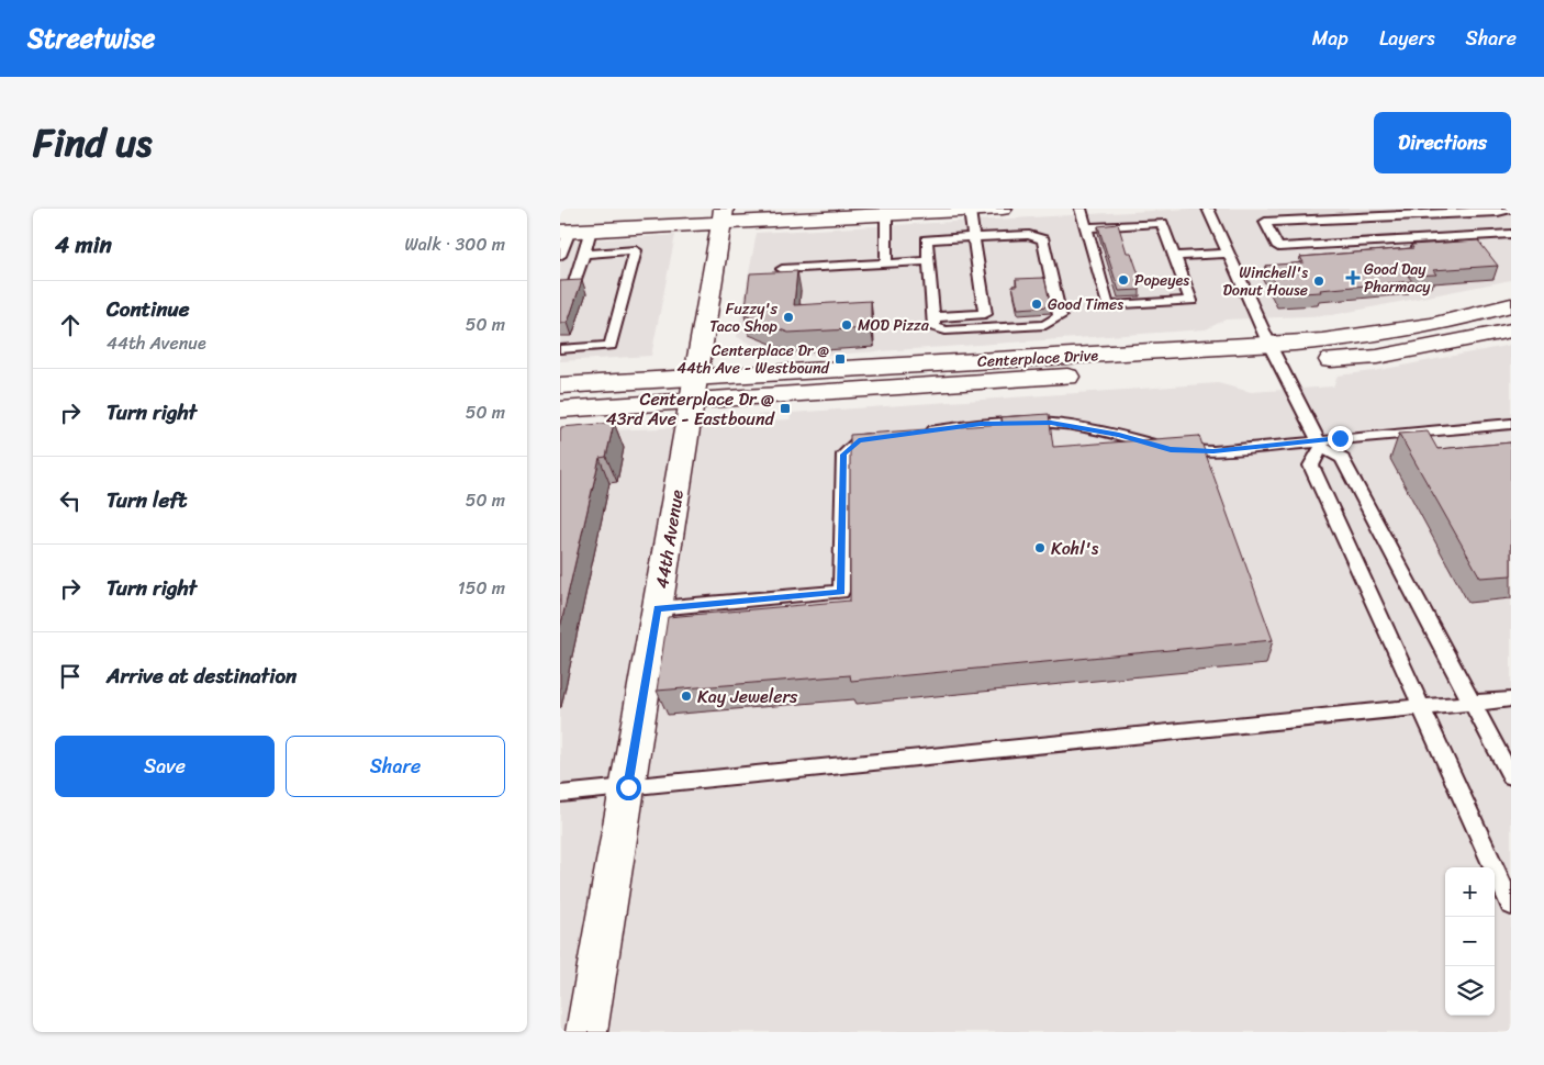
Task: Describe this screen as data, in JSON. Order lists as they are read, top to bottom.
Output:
{
  "streets": {
    "street": ["Centerplace Drive", "44th Avenue"]
  },
  "crossings": [
    ["Centerplace Drive", "44th Avenue"]
  ],
  "places": {
    "health": ["Good Day Pharmacy"],
    "other": [
      "Popeyes",
      "Winchell's Donut House",
      "Good Times",
      "Fuzzy's Taco Shop",
      "MOD Pizza",
      "Kohl's",
      "Kay Jewelers"
    ],
    "transit": ["Centerplace Dr @ 44th Ave - Westbound", "Centerplace Dr @ 43rd Ave - Eastbound"]
  },
  "page": {
    "header": "Streetwise",
    "nav": ["Map", "Layers", "Share"],
    "title": "Find us",
    "buttons": [
      "Directions",
      ["Save", "Share"]
    ],
    "heading": ["4 min", "Walk · 300 m"],
    "list": [
      ["Continue", "44th Avenue", "50 m"],
      ["Turn right", "50 m"],
      ["Turn left", "50 m"],
      ["Turn right", "150 m"],
      "Arrive at destination"
    ],
    "map_buttons": ["+", "−"]
  }
}
